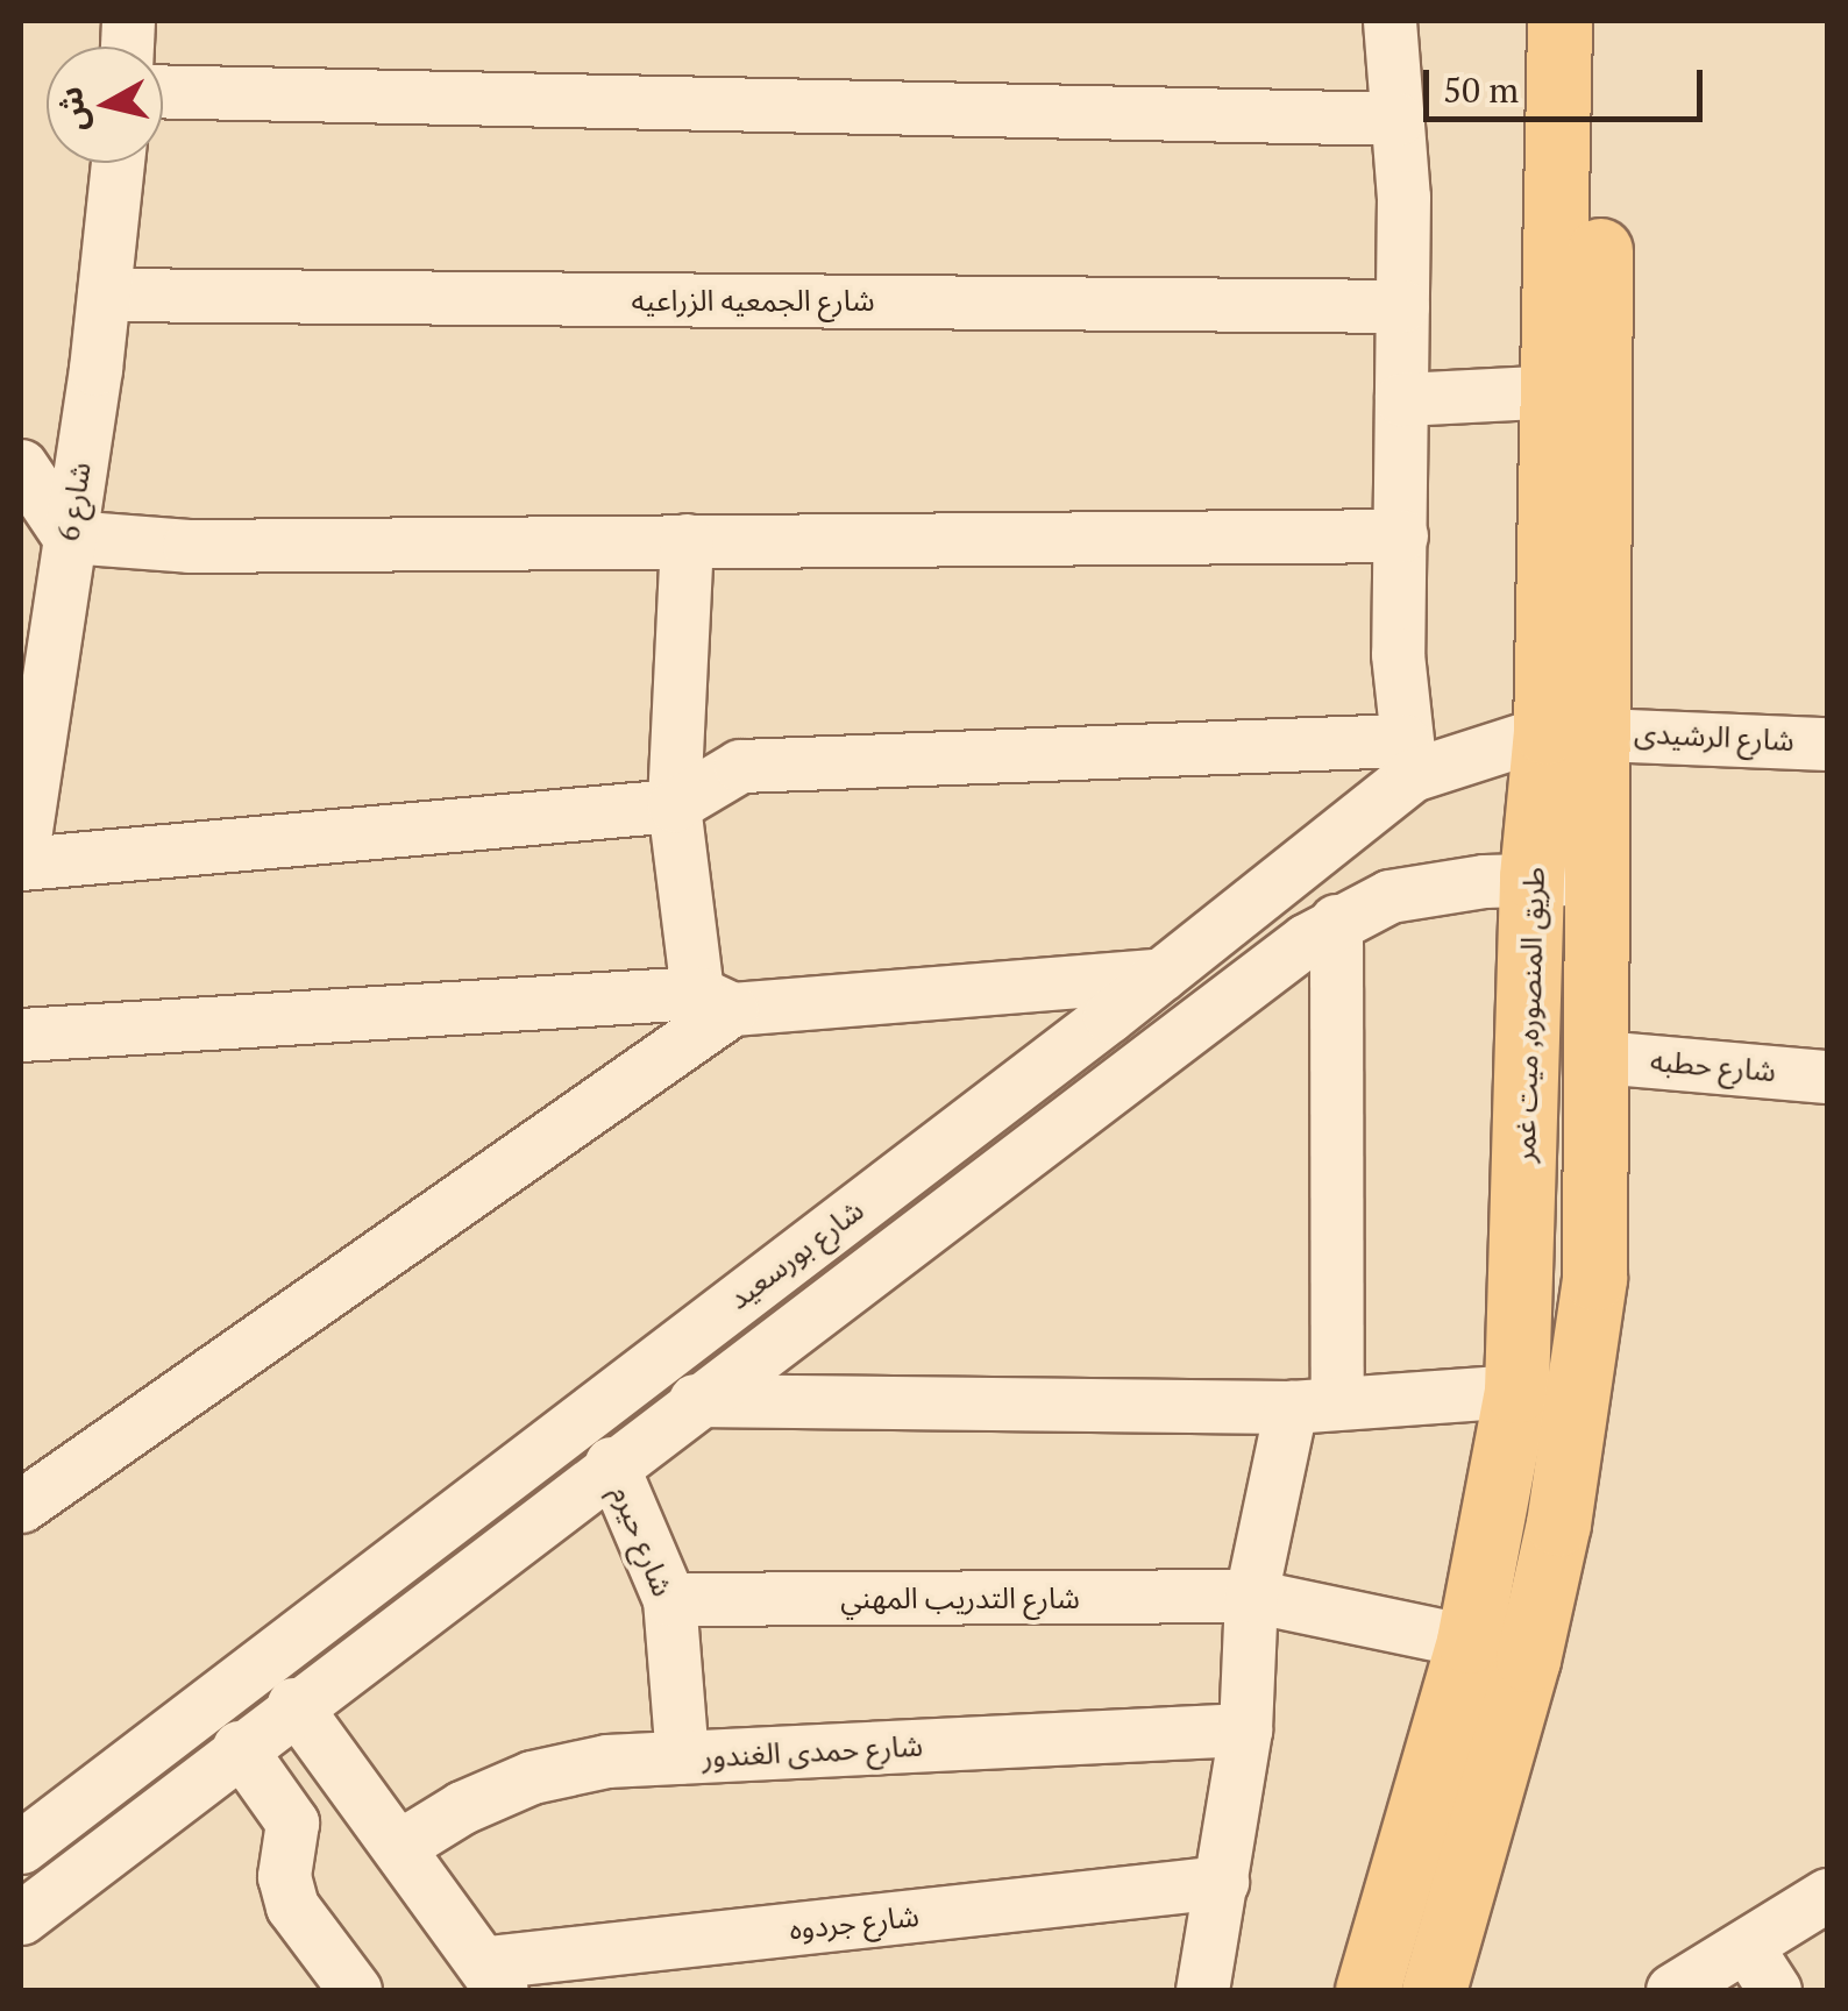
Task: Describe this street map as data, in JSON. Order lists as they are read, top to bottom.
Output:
{
  "streets": {
    "main road": ["طريق المنصوره, ميت غمر"],
    "street": [
      "شارع الجمعيه الزراعيه",
      "شارع 6",
      "شارع الرشيدى",
      "شارع حطبه",
      "شارع بورسعيد",
      "شارع حيرم",
      "شارع التدريب المهني",
      "شارع حمدى الغندور",
      "شارع جردوه"
    ]
  },
  "crossings": [
    ["شارع الجمعيه الزراعيه", "شارع 6"],
    ["شارع الرشيدى", "طريق المنصوره, ميت غمر"],
    ["شارع الرشيدى", "شارع بورسعيد"],
    ["طريق المنصوره, ميت غمر", "شارع حطبه"],
    ["طريق المنصوره, ميت غمر", "شارع بورسعيد"],
    ["طريق المنصوره, ميت غمر", "شارع التدريب المهني"],
    ["شارع بورسعيد", "شارع حيرم"],
    ["شارع حيرم", "شارع التدريب المهني"],
    ["شارع حيرم", "شارع حمدى الغندور"]
  ],
  "scale_bar": "50 m",
  "north": "left"
}
